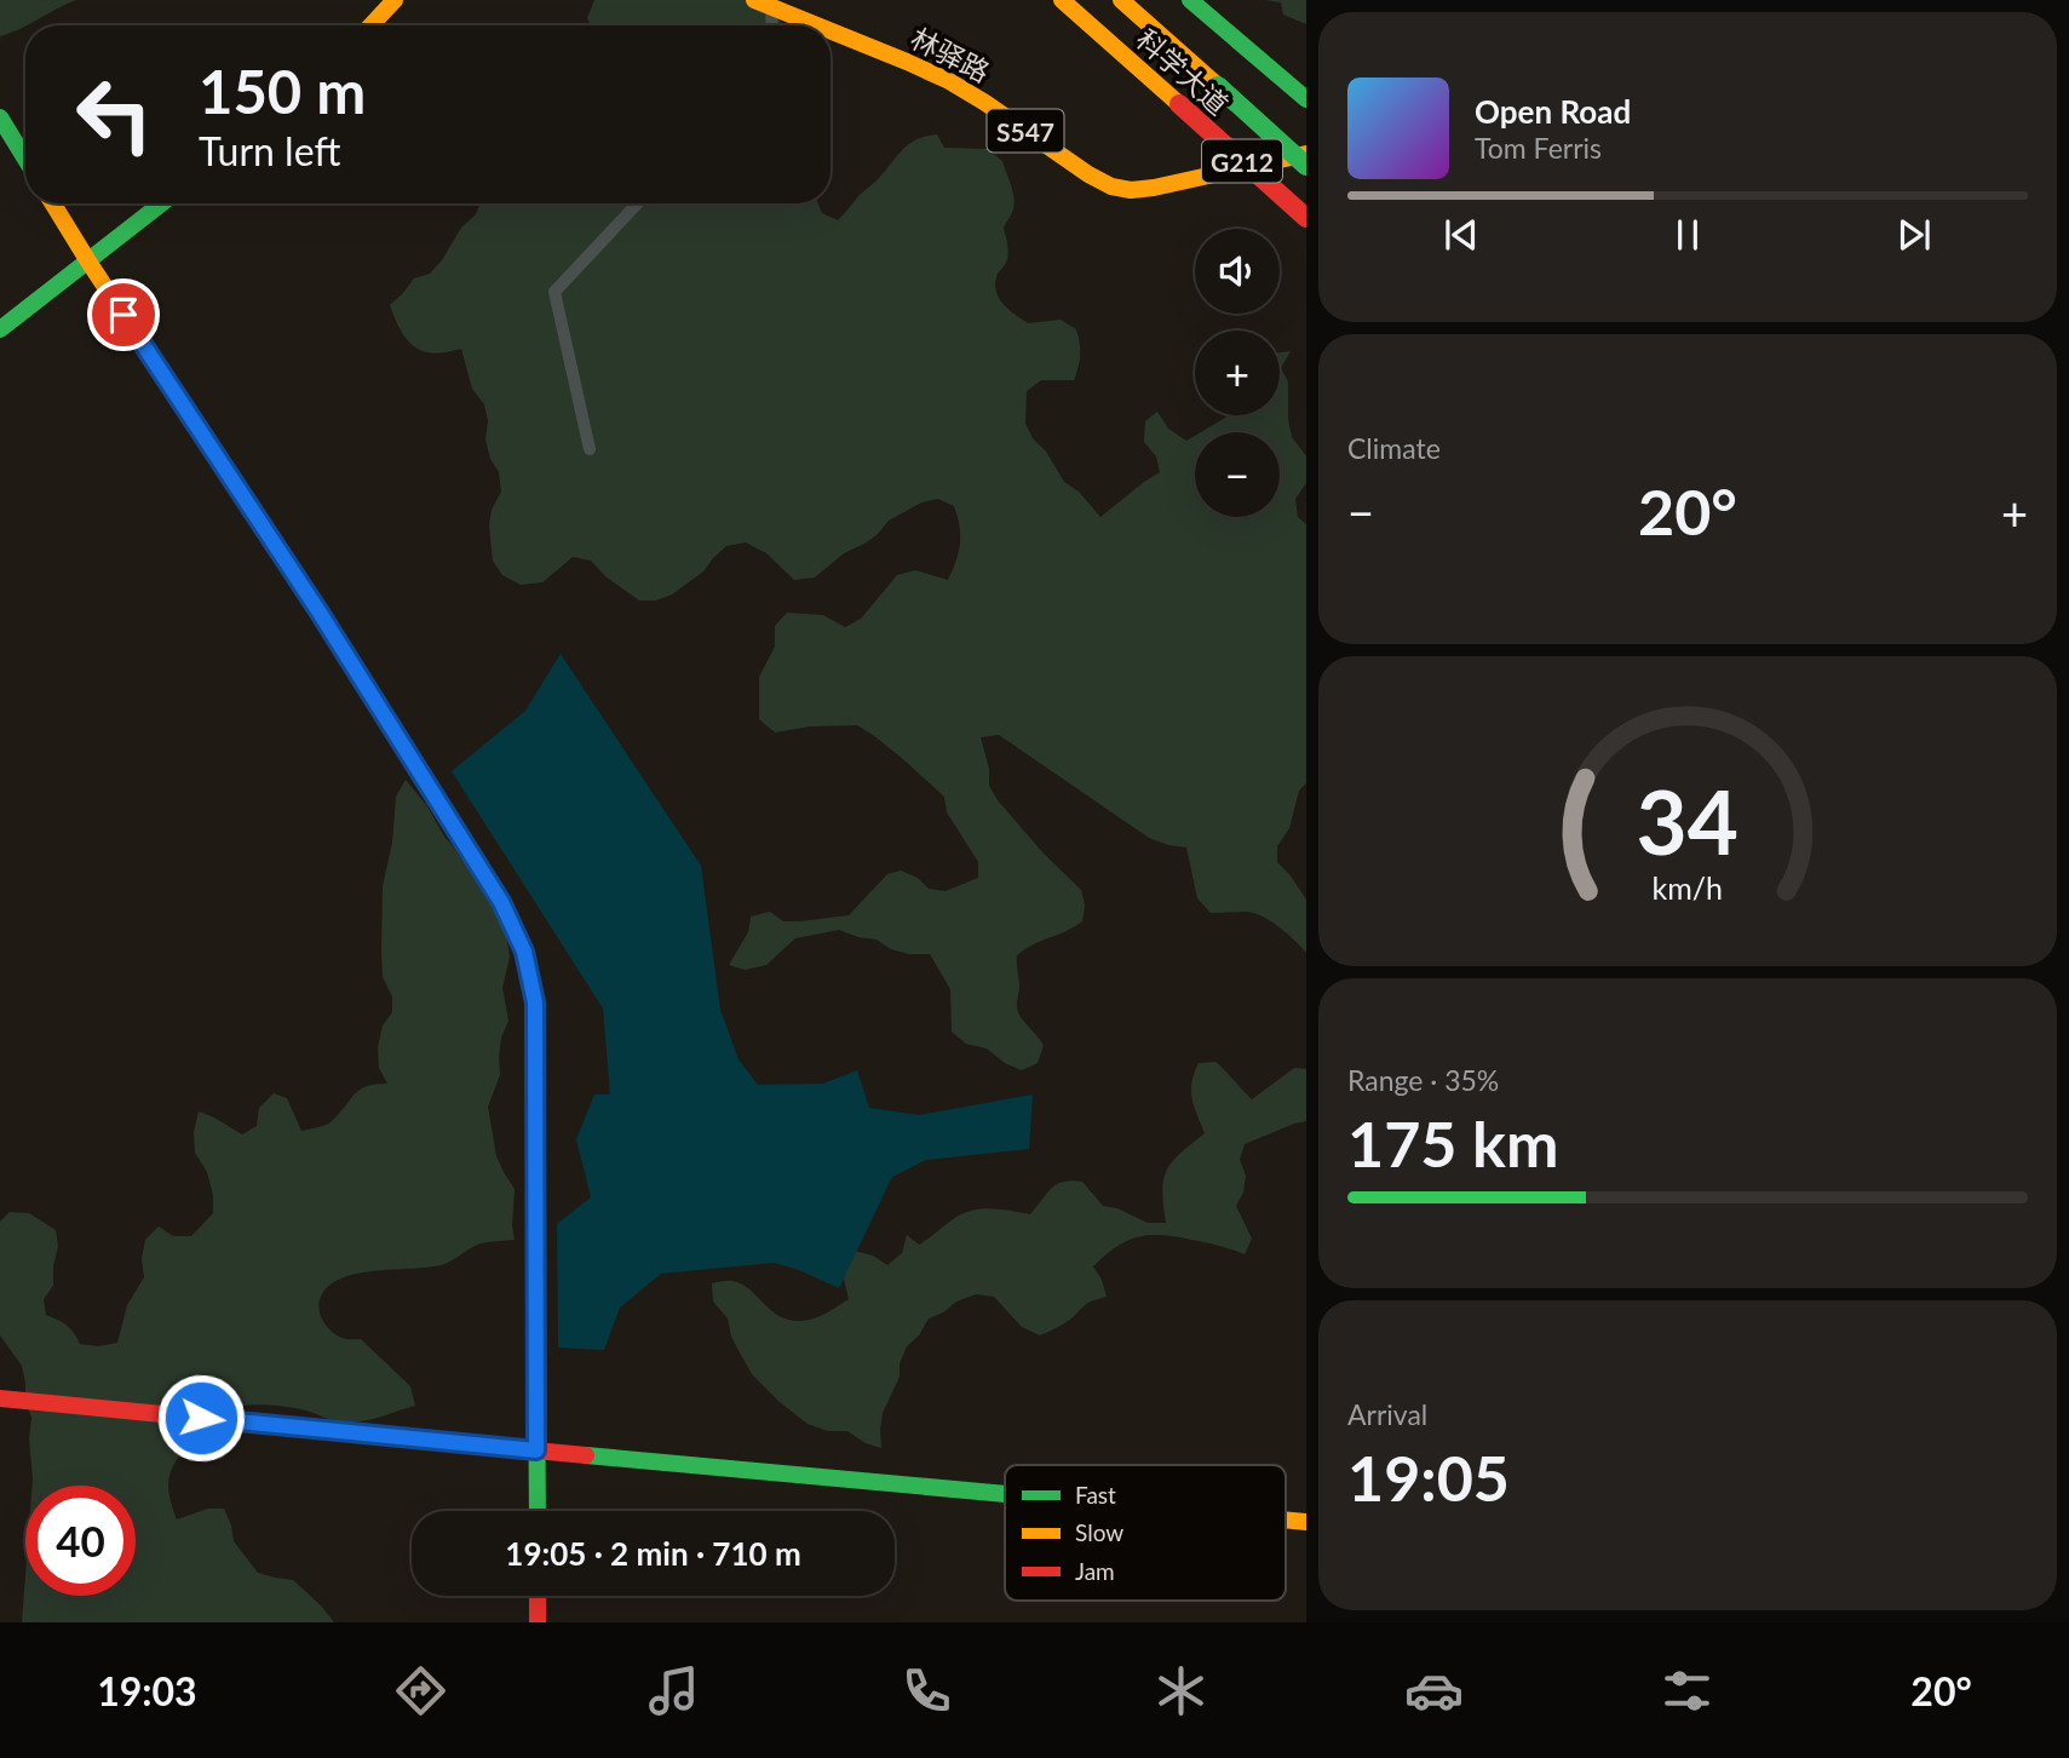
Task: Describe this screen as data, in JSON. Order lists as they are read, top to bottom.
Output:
{
  "streets": {
    "main road": [
      "林驿路",
      "科学大道",
      "S547",
      "G212"
    ]
  },
  "legend": ["Fast", "Slow", "Jam"],
  "page": {
    "turn": ["150 m", "Turn left"],
    "song": ["Open Road", "Tom Ferris"],
    "map_buttons": ["+", "−"],
    "tile": [
      "Climate",
      ["Range · 35%", "175 km"],
      ["Arrival", "19:05"]
    ],
    "heat": ["−", "20°", "+"],
    "limit": "40",
    "trip": "19:05 · 2 min · 710 m",
    "tabs": ["19:03", "20°"],
    "gauge": ["34", "km/h"]
  }
}
